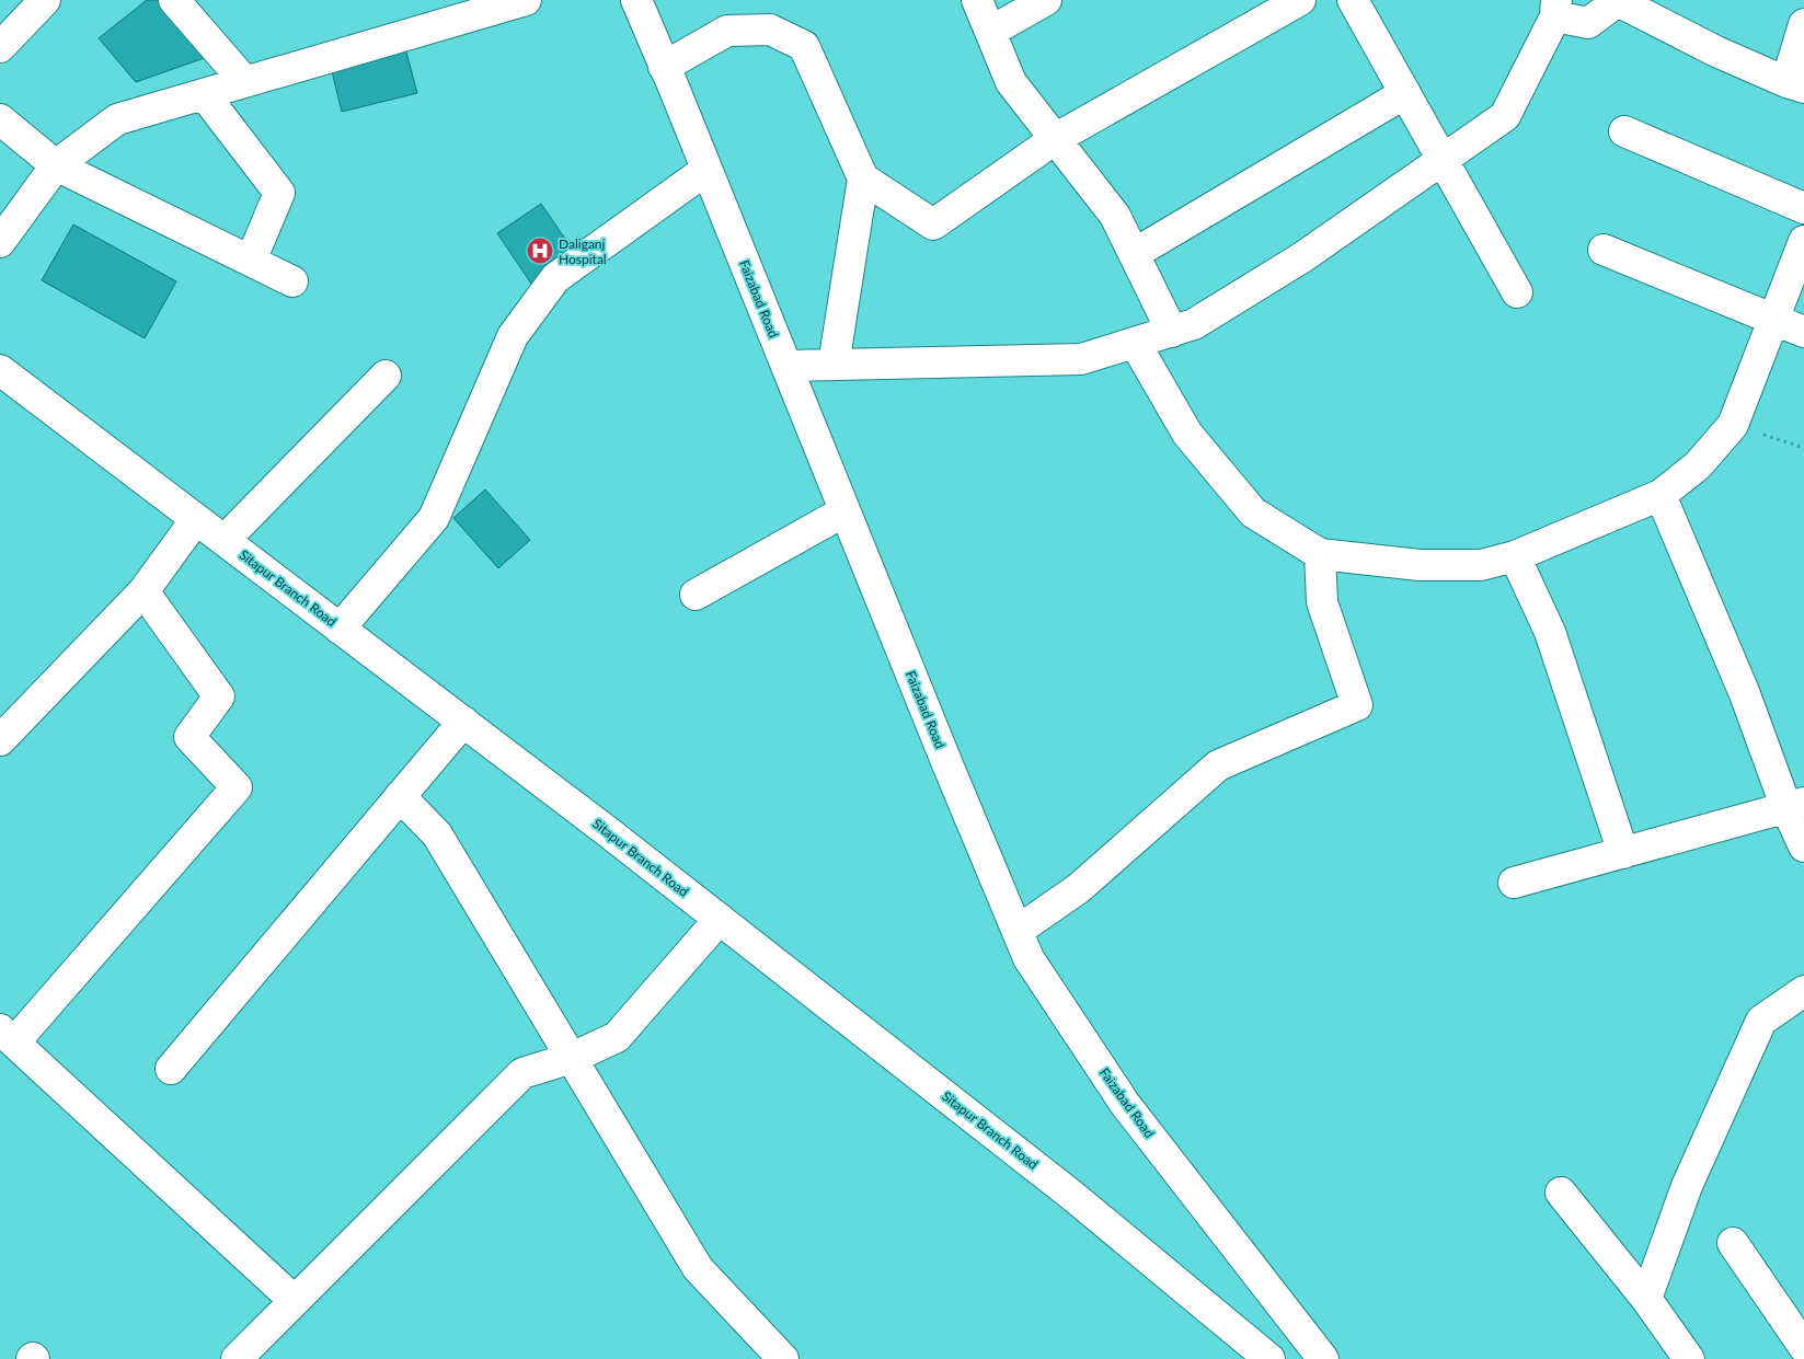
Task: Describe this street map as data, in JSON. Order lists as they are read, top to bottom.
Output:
{
  "streets": {
    "street": ["Faizabad Road", "Sitapur Branch Road"]
  },
  "places": {
    "hospital": ["Daliganj Hospital"]
  }
}
